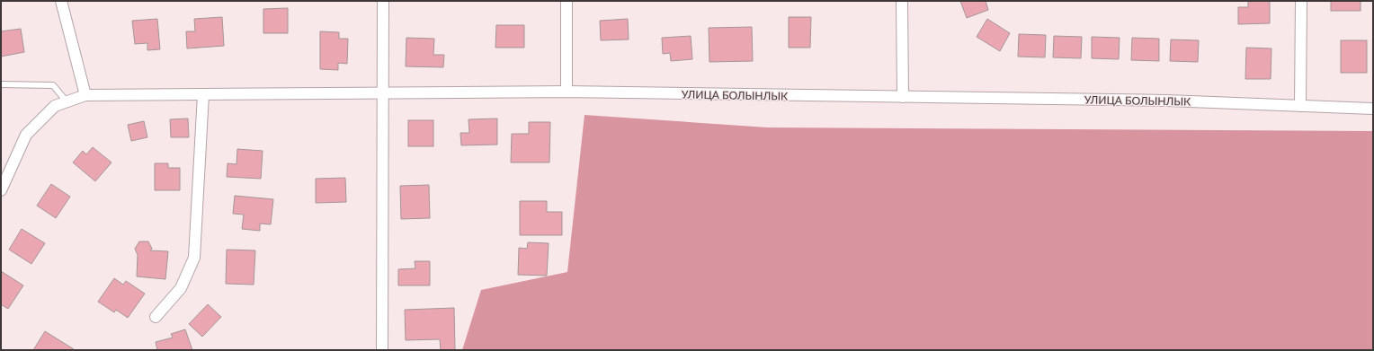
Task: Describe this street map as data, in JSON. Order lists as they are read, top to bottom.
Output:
{
  "streets": {
    "street": ["УЛИЦА БОЛЫНЛЫК"]
  }
}
